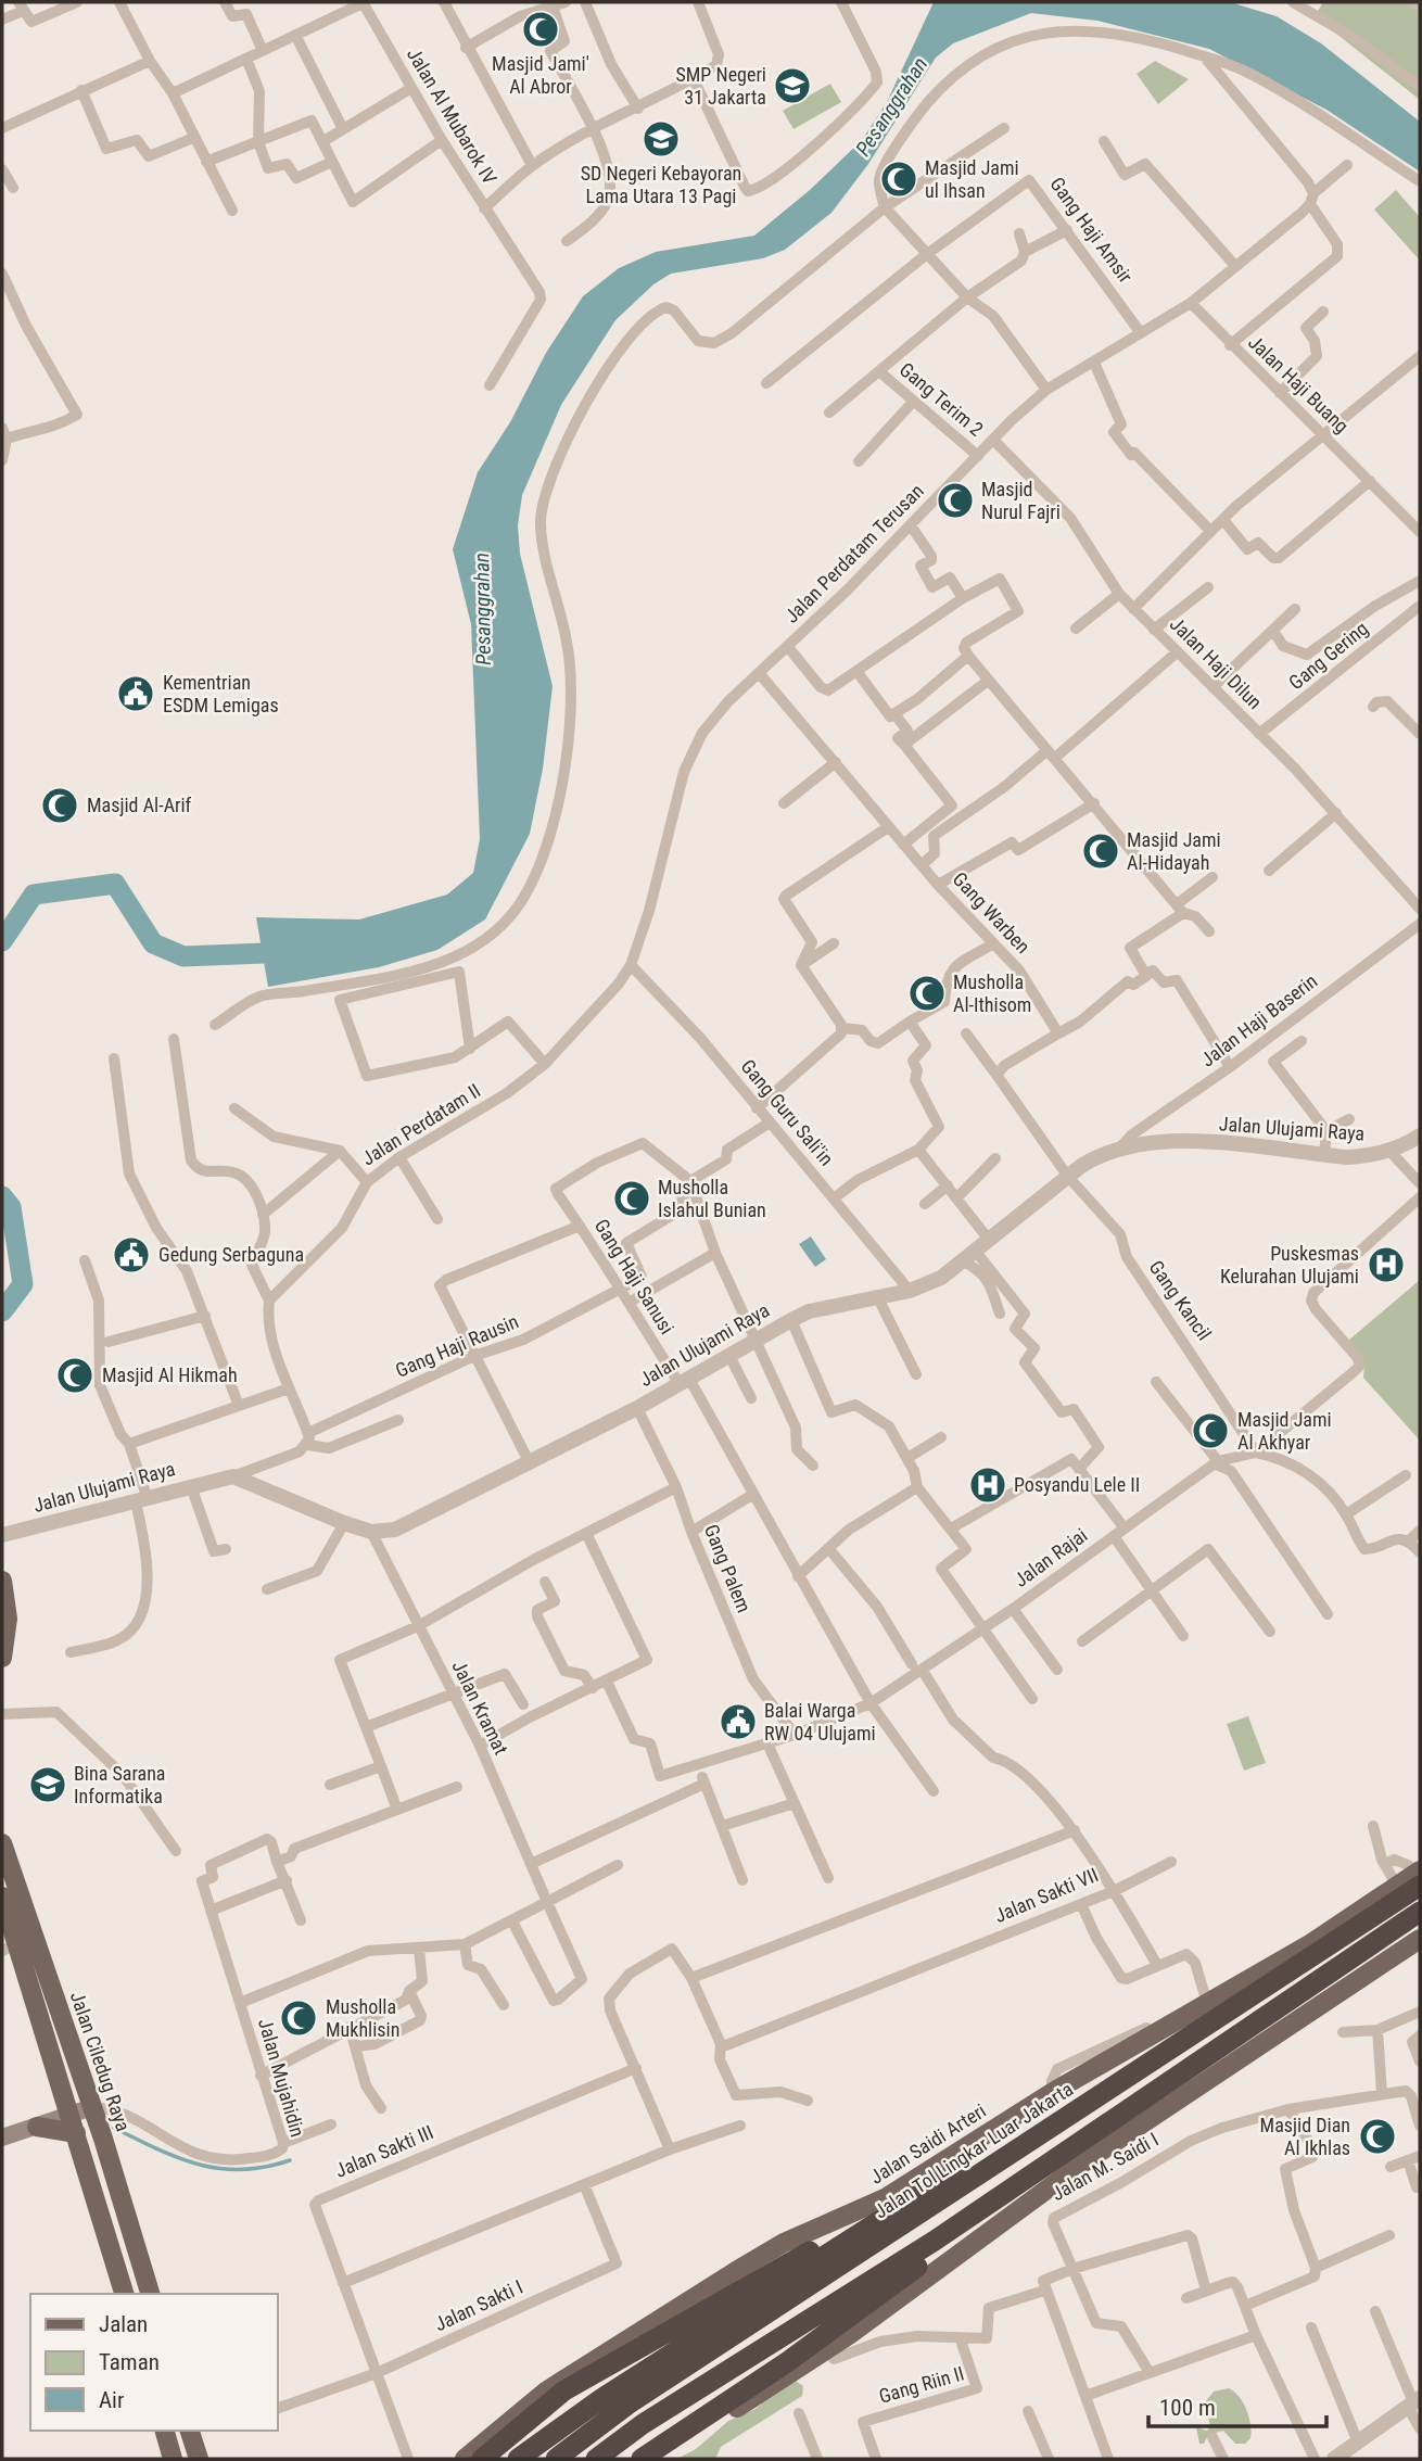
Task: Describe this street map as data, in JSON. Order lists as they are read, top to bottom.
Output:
{
  "streets": {
    "highway": ["Jalan Tol Lingkar Luar Jakarta"],
    "main road": ["Jalan Ciledug Raya", "Jalan Saidi Arteri"],
    "street": [
      "Jalan Al Mubarok IV",
      "Gang Haji Amsir",
      "Jalan Haji Buang",
      "Gang Terim 2",
      "Jalan Perdatam Terusan",
      "Gang Gering",
      "Jalan Haji Dilun",
      "Gang Warben",
      "Jalan Haji Baserin",
      "Gang Guru Sali'in",
      "Jalan Perdatam II",
      "Jalan Ulujami Raya",
      "Gang Haji Sanusi",
      "Gang Kancil",
      "Gang Haji Rausin",
      "Jalan Rajai",
      "Gang Palem",
      "Jalan Kramat",
      "Jalan Sakti VII",
      "Jalan Mujahidin",
      "Jalan Sakti III",
      "Jalan M. Saidi I",
      "Jalan Sakti I",
      "Gang Riin II"
    ]
  },
  "crossings": [
    ["Gang Haji Amsir", "Jalan Perdatam Terusan"],
    ["Jalan Haji Buang", "Jalan Perdatam Terusan"],
    ["Gang Terim 2", "Jalan Perdatam Terusan"],
    ["Jalan Perdatam Terusan", "Jalan Haji Dilun"],
    ["Jalan Perdatam Terusan", "Gang Warben"],
    ["Jalan Perdatam Terusan", "Jalan Perdatam II"],
    ["Gang Gering", "Jalan Haji Dilun"],
    ["Jalan Haji Baserin", "Jalan Ulujami Raya"],
    ["Gang Guru Sali'in", "Jalan Perdatam II"],
    ["Gang Guru Sali'in", "Jalan Ulujami Raya"],
    ["Jalan Ulujami Raya", "Gang Haji Sanusi"],
    ["Jalan Ulujami Raya", "Gang Kancil"],
    ["Jalan Ulujami Raya", "Gang Palem"],
    ["Jalan Ulujami Raya", "Jalan Kramat"],
    ["Gang Haji Sanusi", "Gang Haji Rausin"],
    ["Gang Kancil", "Jalan Rajai"],
    ["Jalan Rajai", "Gang Palem"],
    ["Jalan Rajai", "Jalan Sakti VII"],
    ["Jalan Kramat", "Jalan Mujahidin"],
    ["Jalan Ciledug Raya", "Jalan Mujahidin"],
    ["Jalan Saidi Arteri", "Jalan Tol Lingkar Luar Jakarta"],
    ["Jalan Sakti III", "Jalan Sakti I"]
  ],
  "water": ["Pesanggrahan"],
  "places": {
    "mosque": [
      "Masjid Jami' Al Abror",
      "Masjid Jami ul Ihsan",
      "Masjid Nurul Fajri",
      "Masjid Al-Arif",
      "Masjid Jami Al-Hidayah",
      "Musholla Al-Ithisom",
      "Musholla Islahul Bunian",
      "Masjid Al Hikmah",
      "Masjid Jami Al Akhyar",
      "Musholla Mukhlisin",
      "Masjid Dian Al Ikhlas"
    ],
    "school or university": ["SMP Negeri 31 Jakarta", "SD Negeri Kebayoran Lama Utara 13 Pagi", "Bina Sarana Informatika"],
    "public building": ["Kementrian ESDM Lemigas", "Gedung Serbaguna", "Balai Warga RW 04 Ulujami"],
    "hospital": ["Puskesmas Kelurahan Ulujami", "Posyandu Lele II"]
  },
  "legend": ["Jalan", "Taman", "Air"],
  "scale_bar": "100 m"
}
